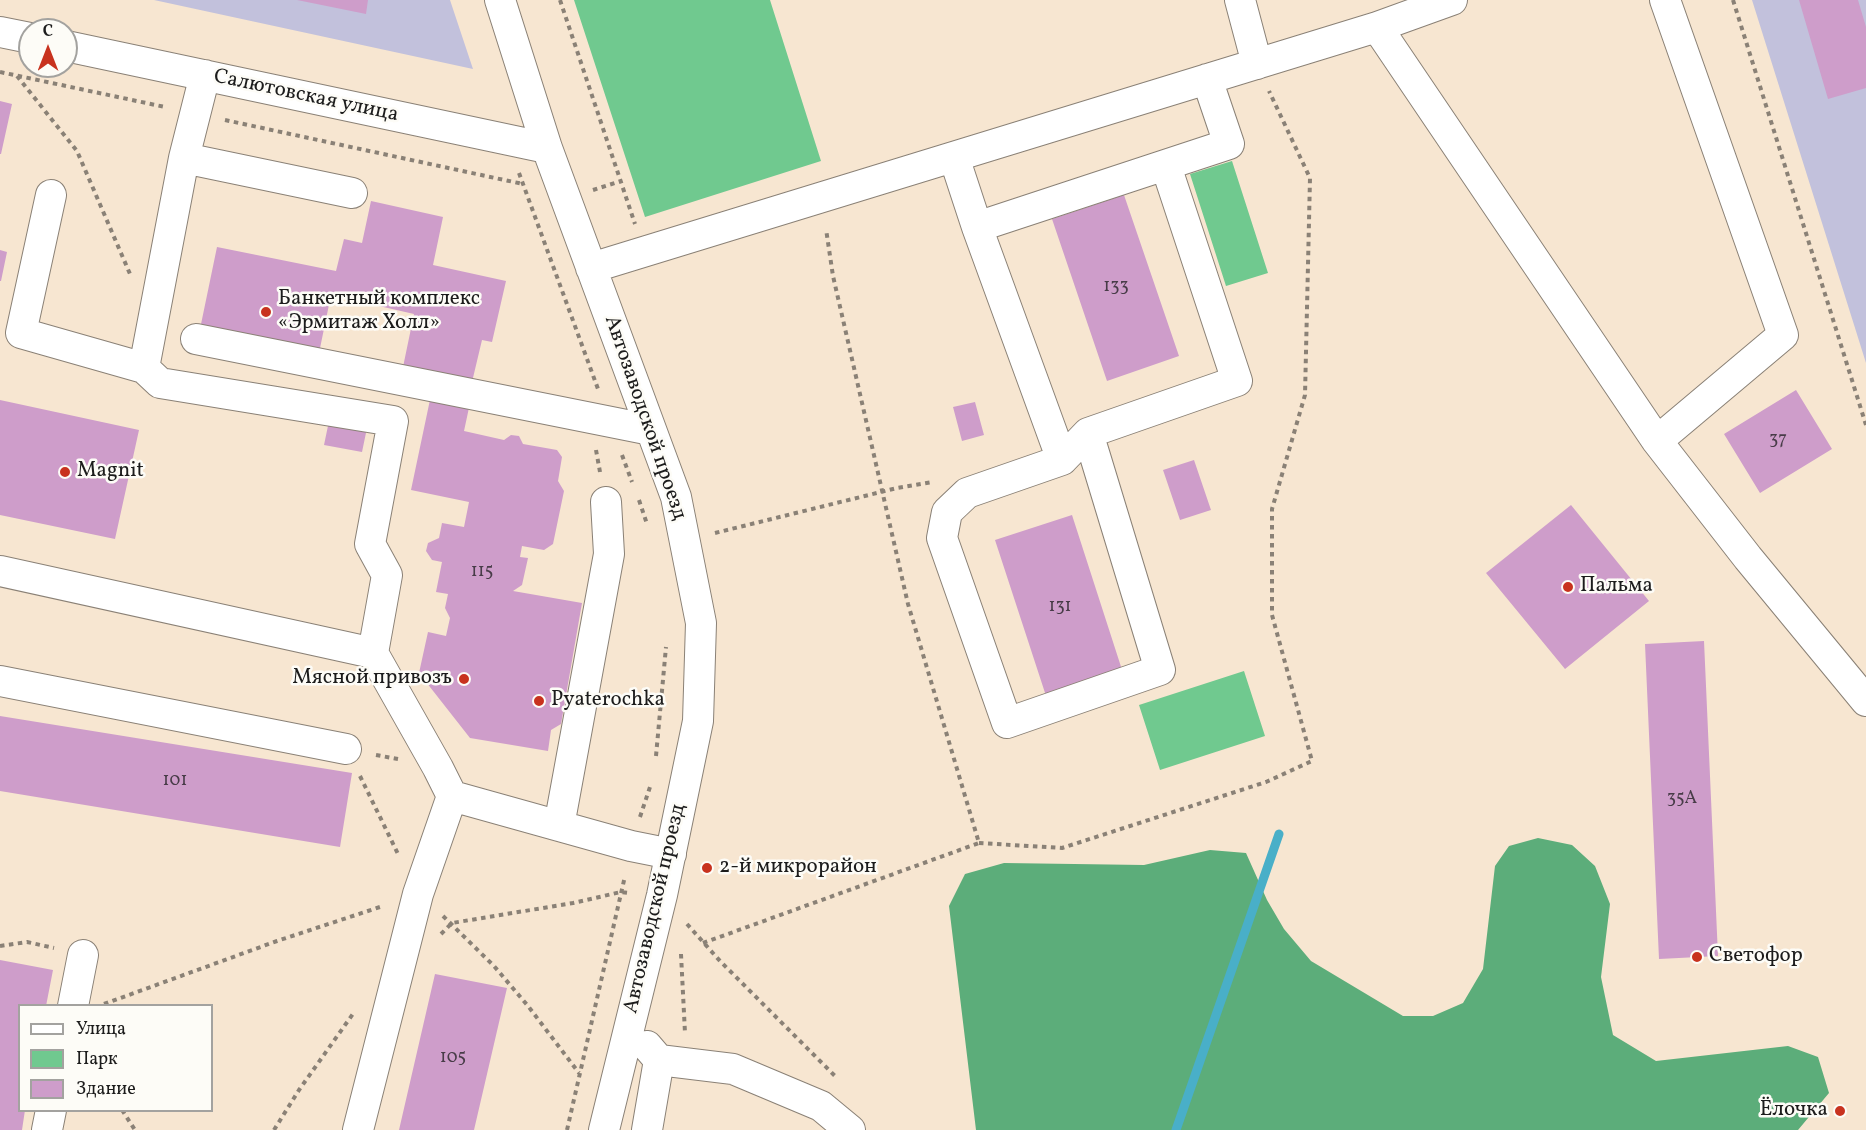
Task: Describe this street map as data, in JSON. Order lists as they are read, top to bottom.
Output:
{
  "streets": {
    "street": ["Салютовская улица", "Автозаводской проезд"]
  },
  "crossings": [
    ["Салютовская улица", "Автозаводской проезд"]
  ],
  "places": [
    "Банкетный комплекс «Эрмитаж Холл»",
    "Magnit",
    "Пальма",
    "Мясной привозъ",
    "Pyaterochka",
    "2-й микрорайон",
    "Светофор",
    "Ёлочка"
  ],
  "house_numbers": [
    "133",
    "37",
    "115",
    "131",
    "101",
    "35А",
    "105"
  ],
  "legend": ["Улица", "Парк", "Здание"],
  "north": "top"
}
